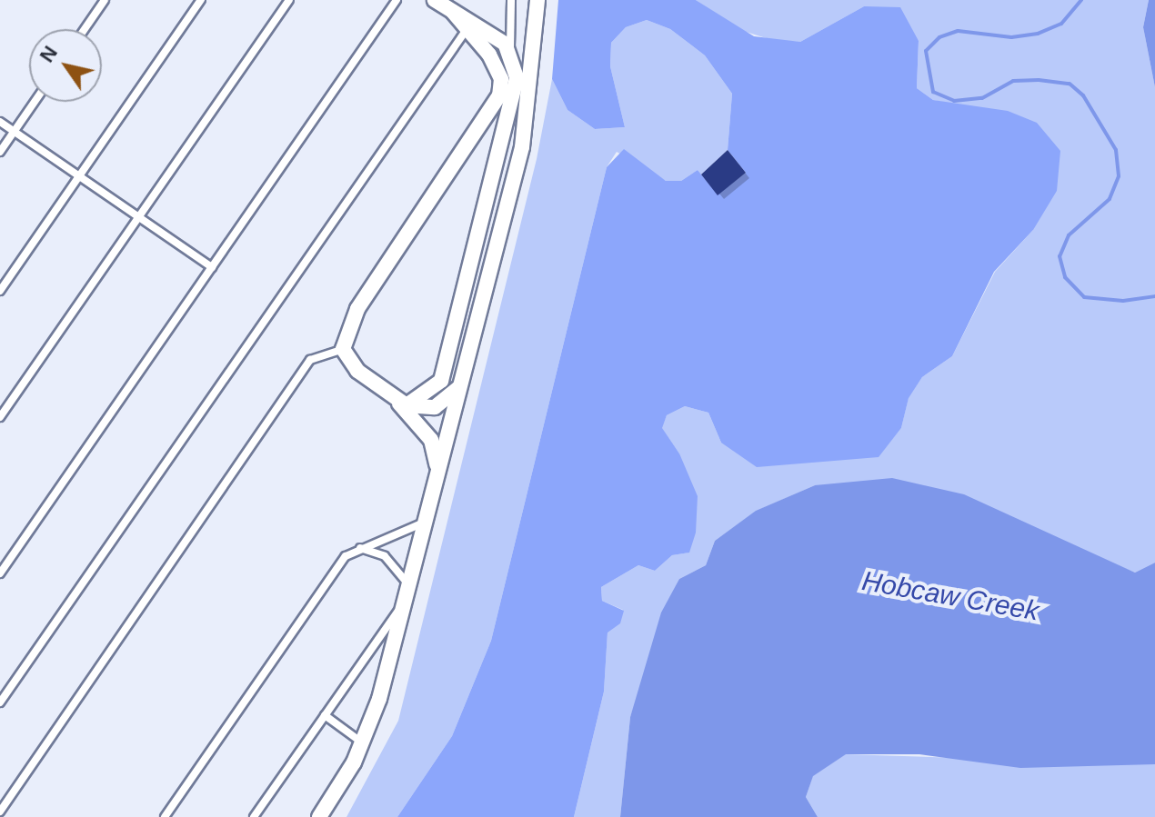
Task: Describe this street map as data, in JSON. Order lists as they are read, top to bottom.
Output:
{
  "water": ["Hobcaw Creek"],
  "north": "top left"
}
